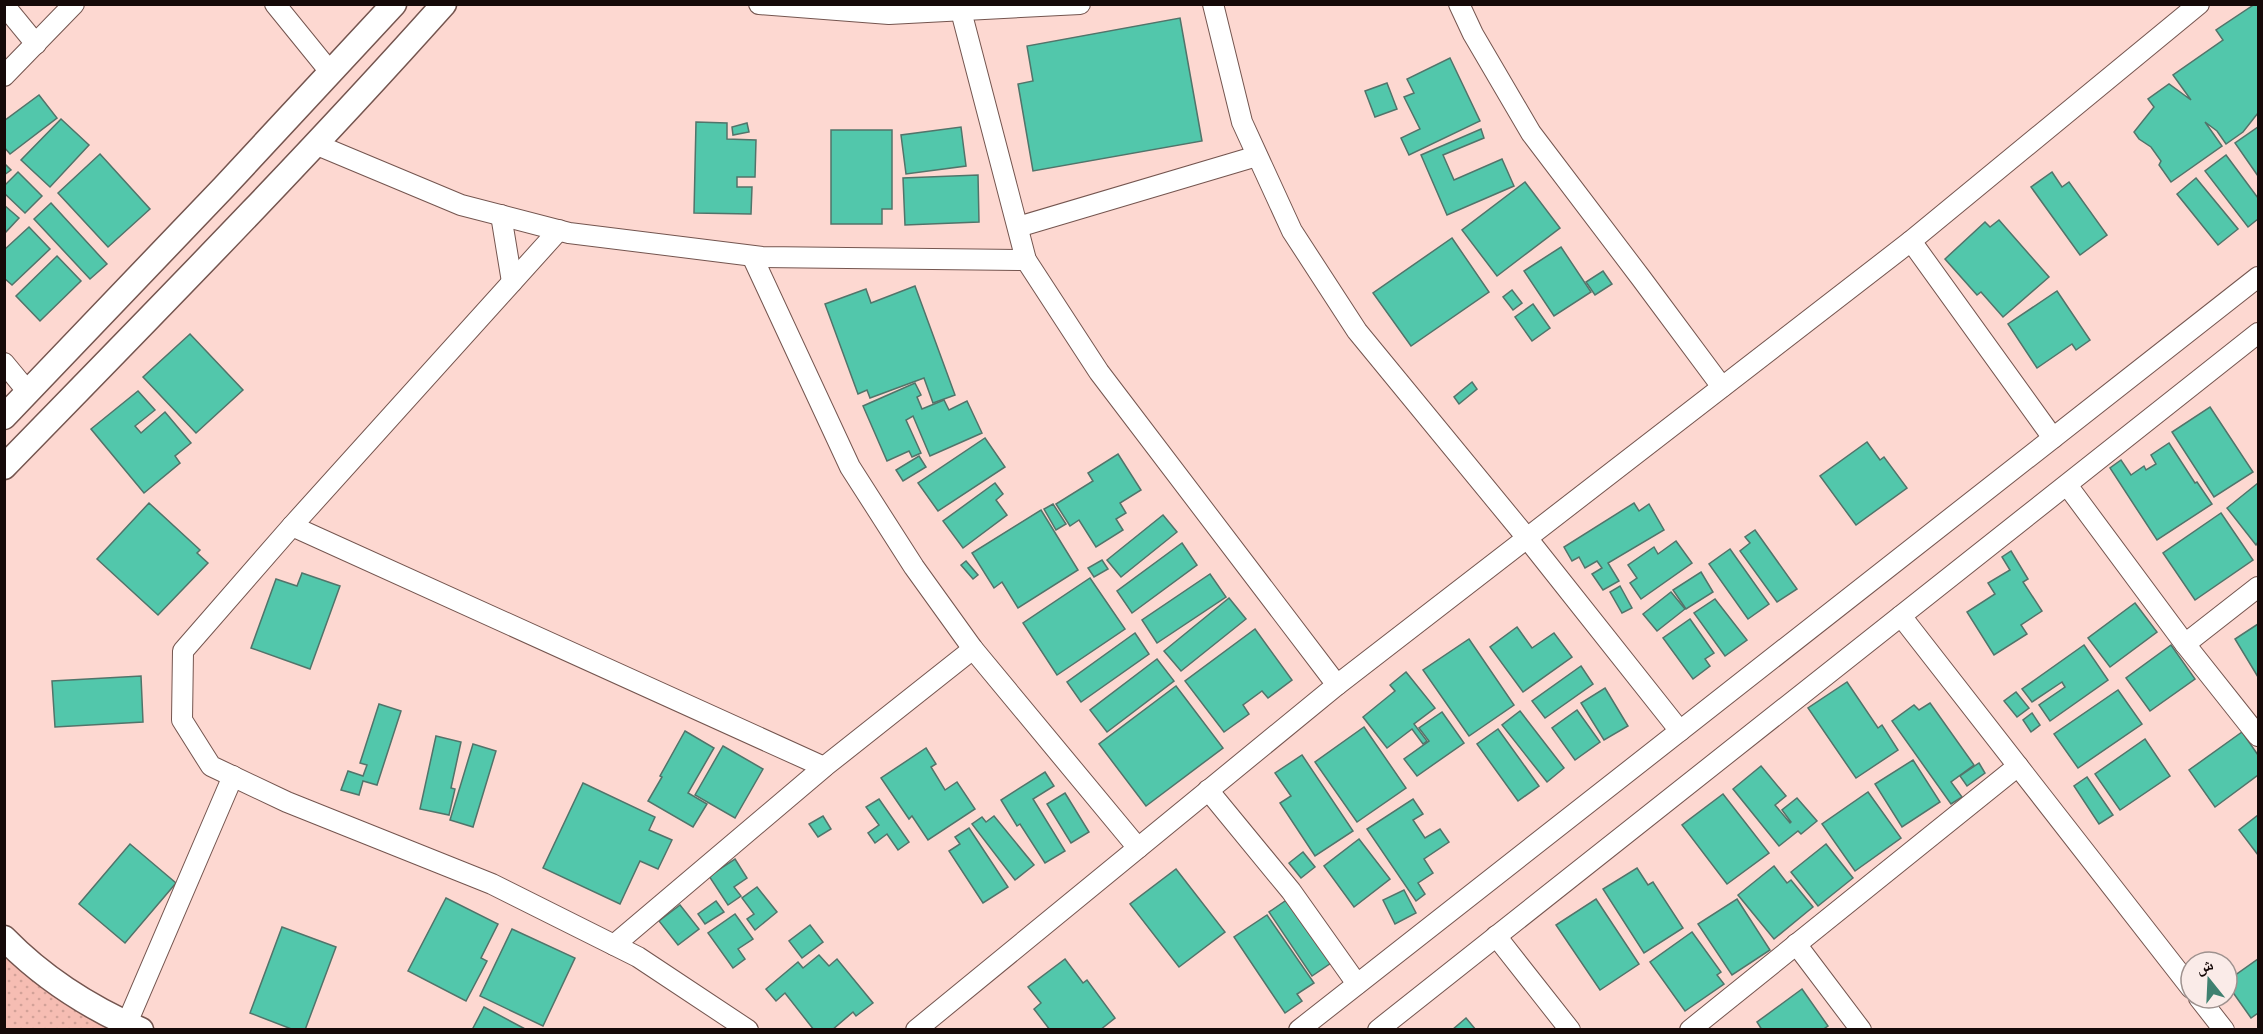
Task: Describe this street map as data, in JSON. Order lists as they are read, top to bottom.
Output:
{
  "north": "top"
}
